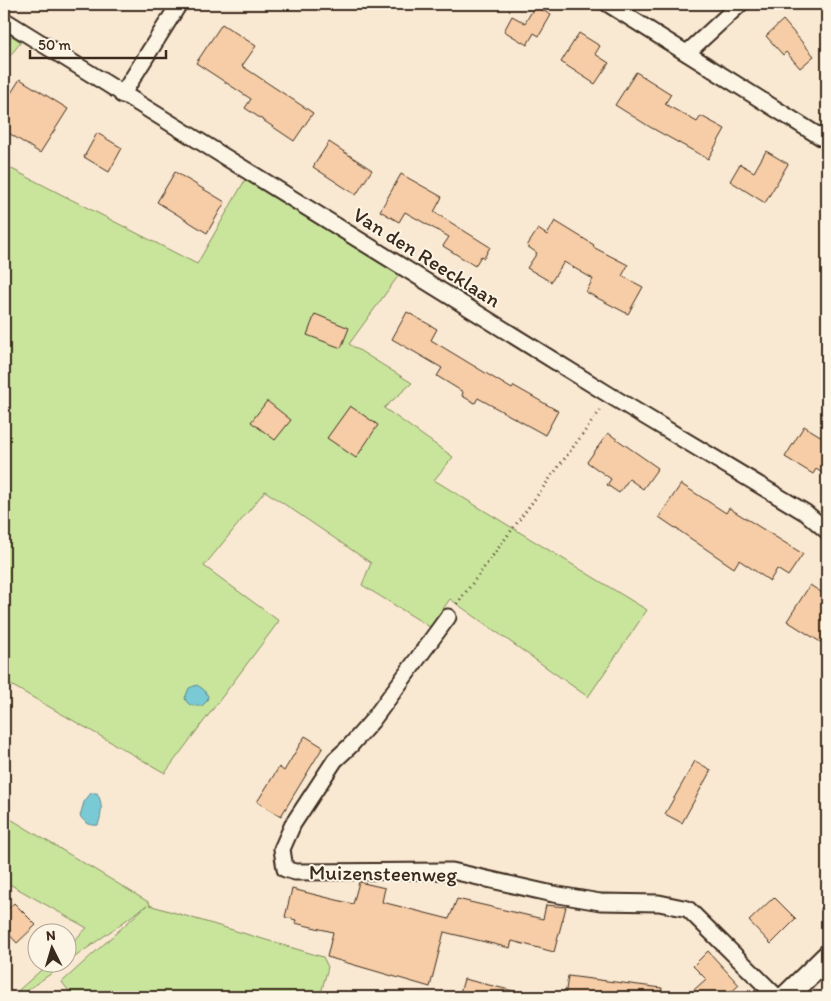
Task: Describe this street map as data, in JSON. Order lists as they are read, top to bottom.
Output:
{
  "streets": {
    "street": ["Van den Reecklaan", "Muizensteenweg"]
  },
  "scale_bar": "50 m",
  "north": "top"
}
